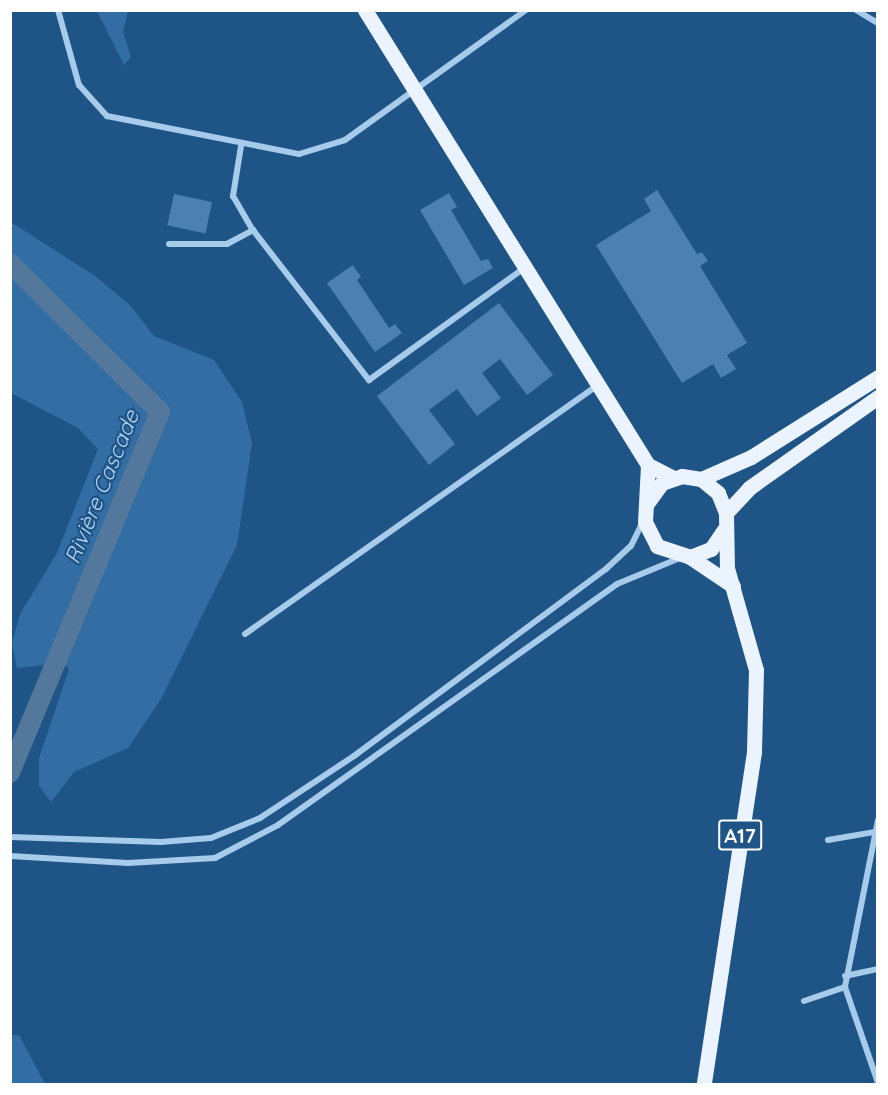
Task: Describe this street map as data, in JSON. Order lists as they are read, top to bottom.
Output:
{
  "streets": {
    "main road": ["A17"]
  },
  "water": ["Rivière Cascade"]
}
